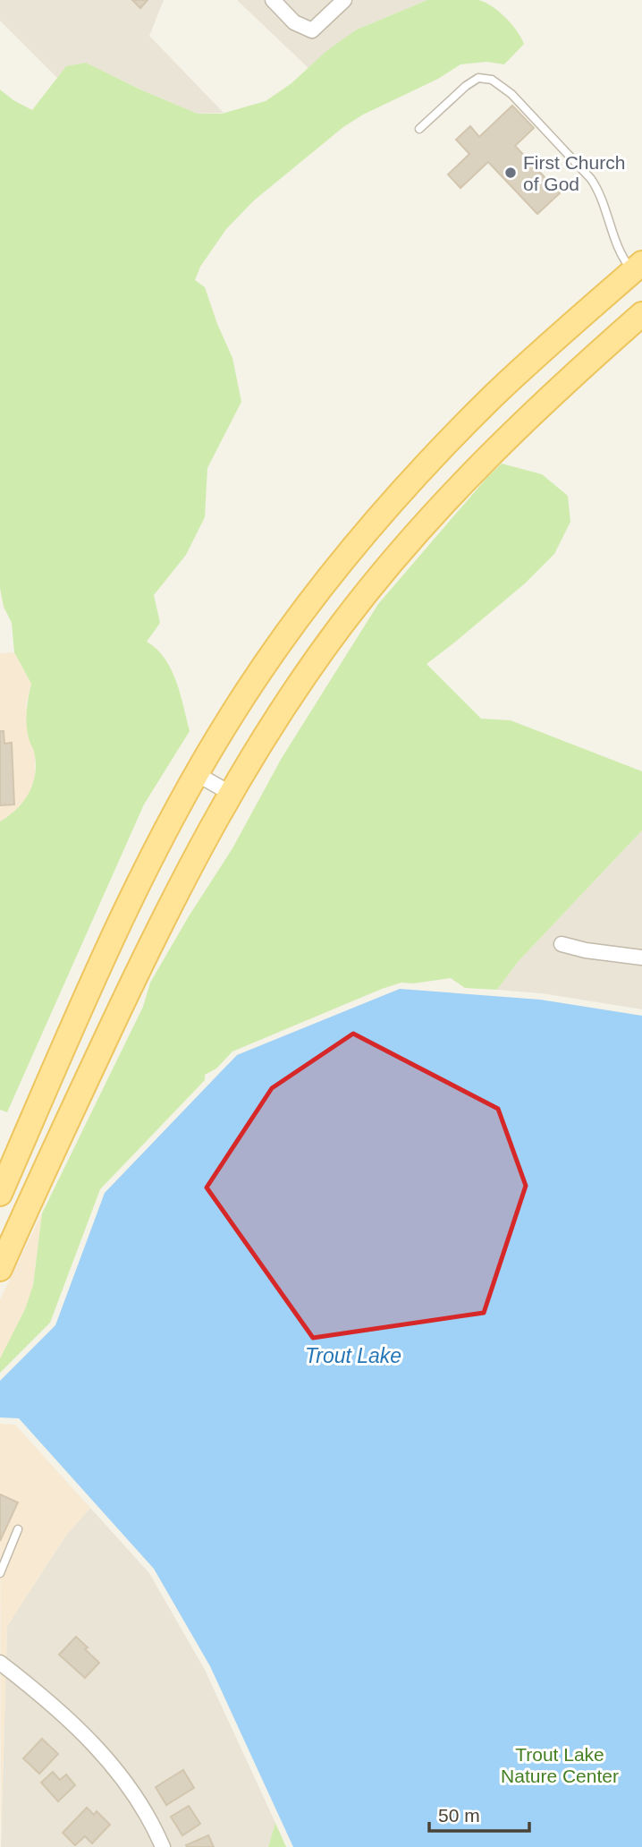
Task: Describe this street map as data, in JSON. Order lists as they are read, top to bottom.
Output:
{
  "water": ["Trout Lake"],
  "parks": ["Trout Lake Nature Center"],
  "places": ["First Church of God"],
  "scale_bar": "50 m"
}
